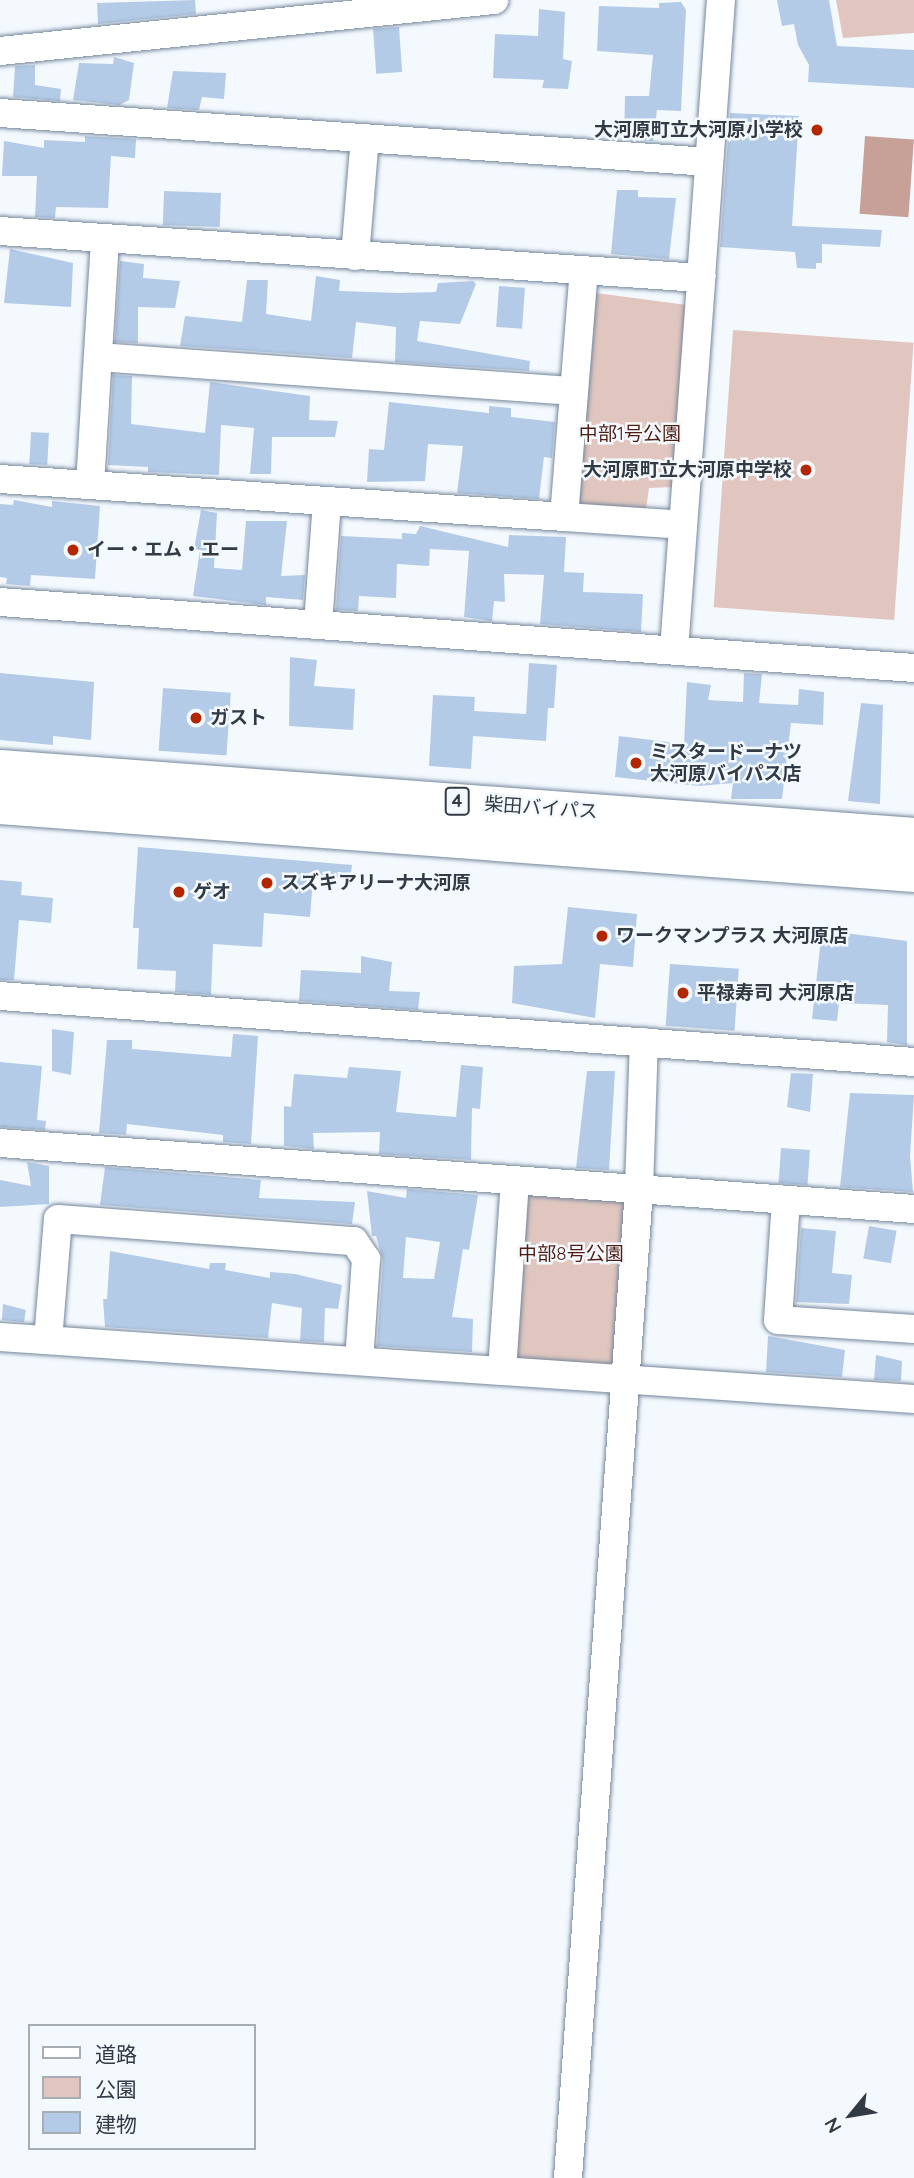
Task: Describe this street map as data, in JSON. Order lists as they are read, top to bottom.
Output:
{
  "streets": {
    "highway": ["4", "柴田バイパス"]
  },
  "parks": ["中部1号公園", "中部8号公園"],
  "places": [
    "大河原町立大河原小学校",
    "大河原町立大河原中学校",
    "イー・エム・エー",
    "ガスト",
    "ミスタードーナツ 大河原バイパス店",
    "スズキアリーナ大河原",
    "ゲオ",
    "ワークマンプラス 大河原店",
    "平禄寿司 大河原店"
  ],
  "legend": ["道路", "公園", "建物"],
  "north": "bottom left"
}
